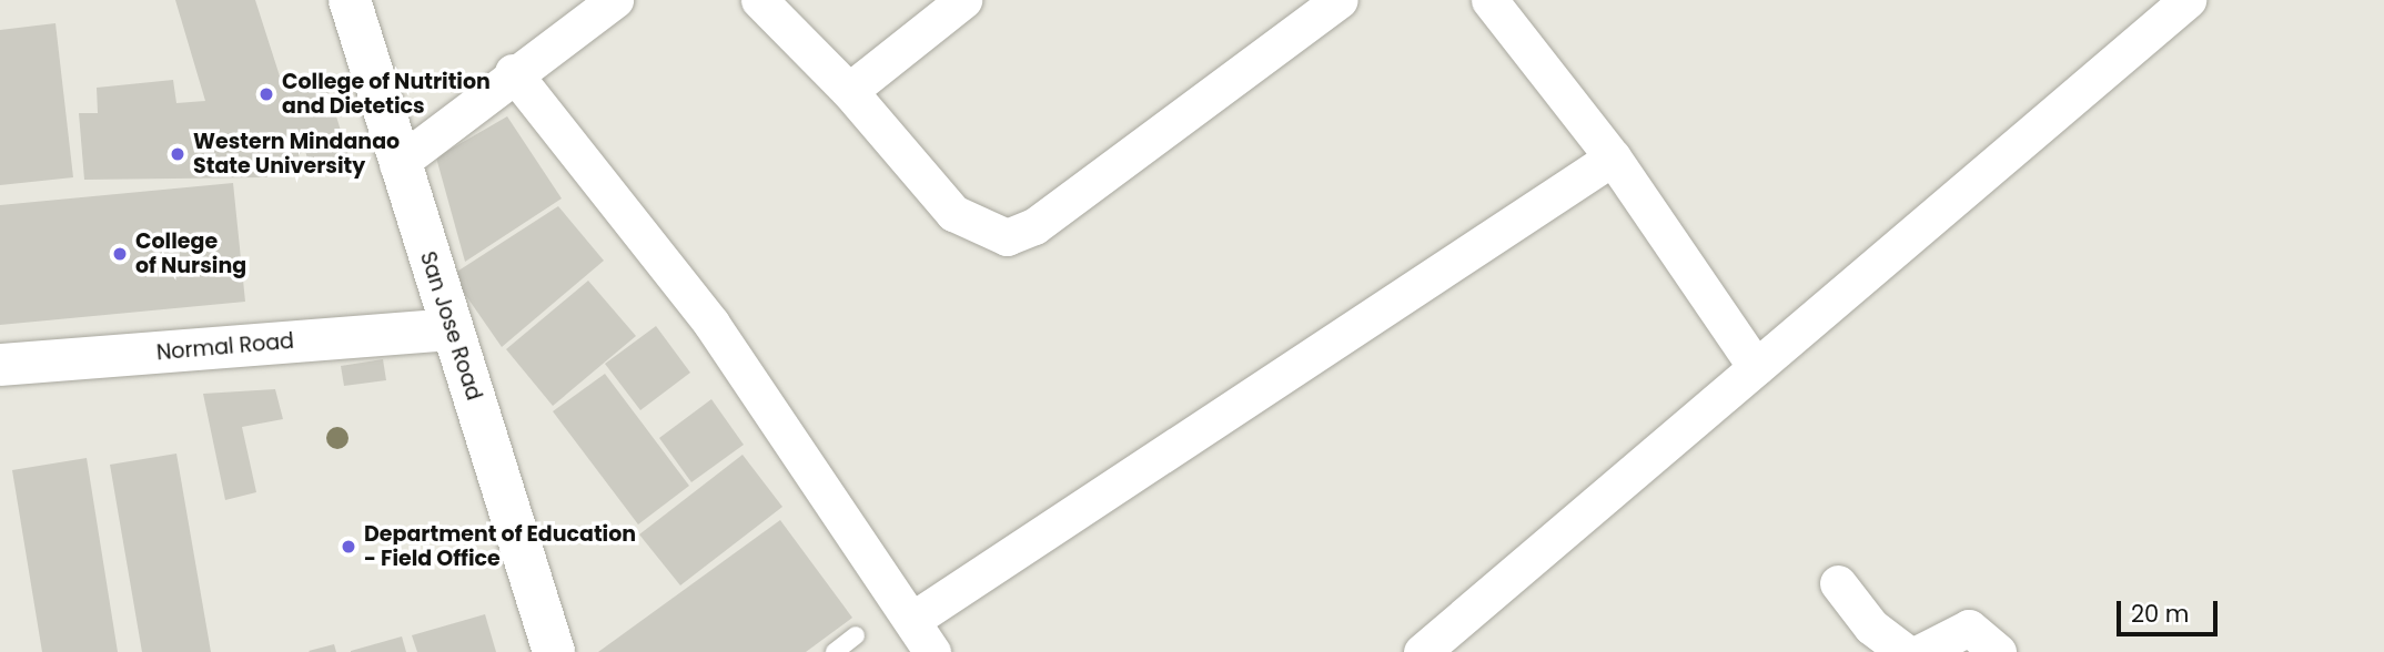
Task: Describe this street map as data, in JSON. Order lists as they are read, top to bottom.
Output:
{
  "streets": {
    "main road": ["San Jose Road", "Normal Road"]
  },
  "crossings": [
    ["San Jose Road", "Normal Road"]
  ],
  "places": [
    "College of Nutrition and Dietetics",
    "Western Mindanao State University",
    "College of Nursing",
    "Department of Education - Field Office"
  ],
  "scale_bar": "20 m"
}
